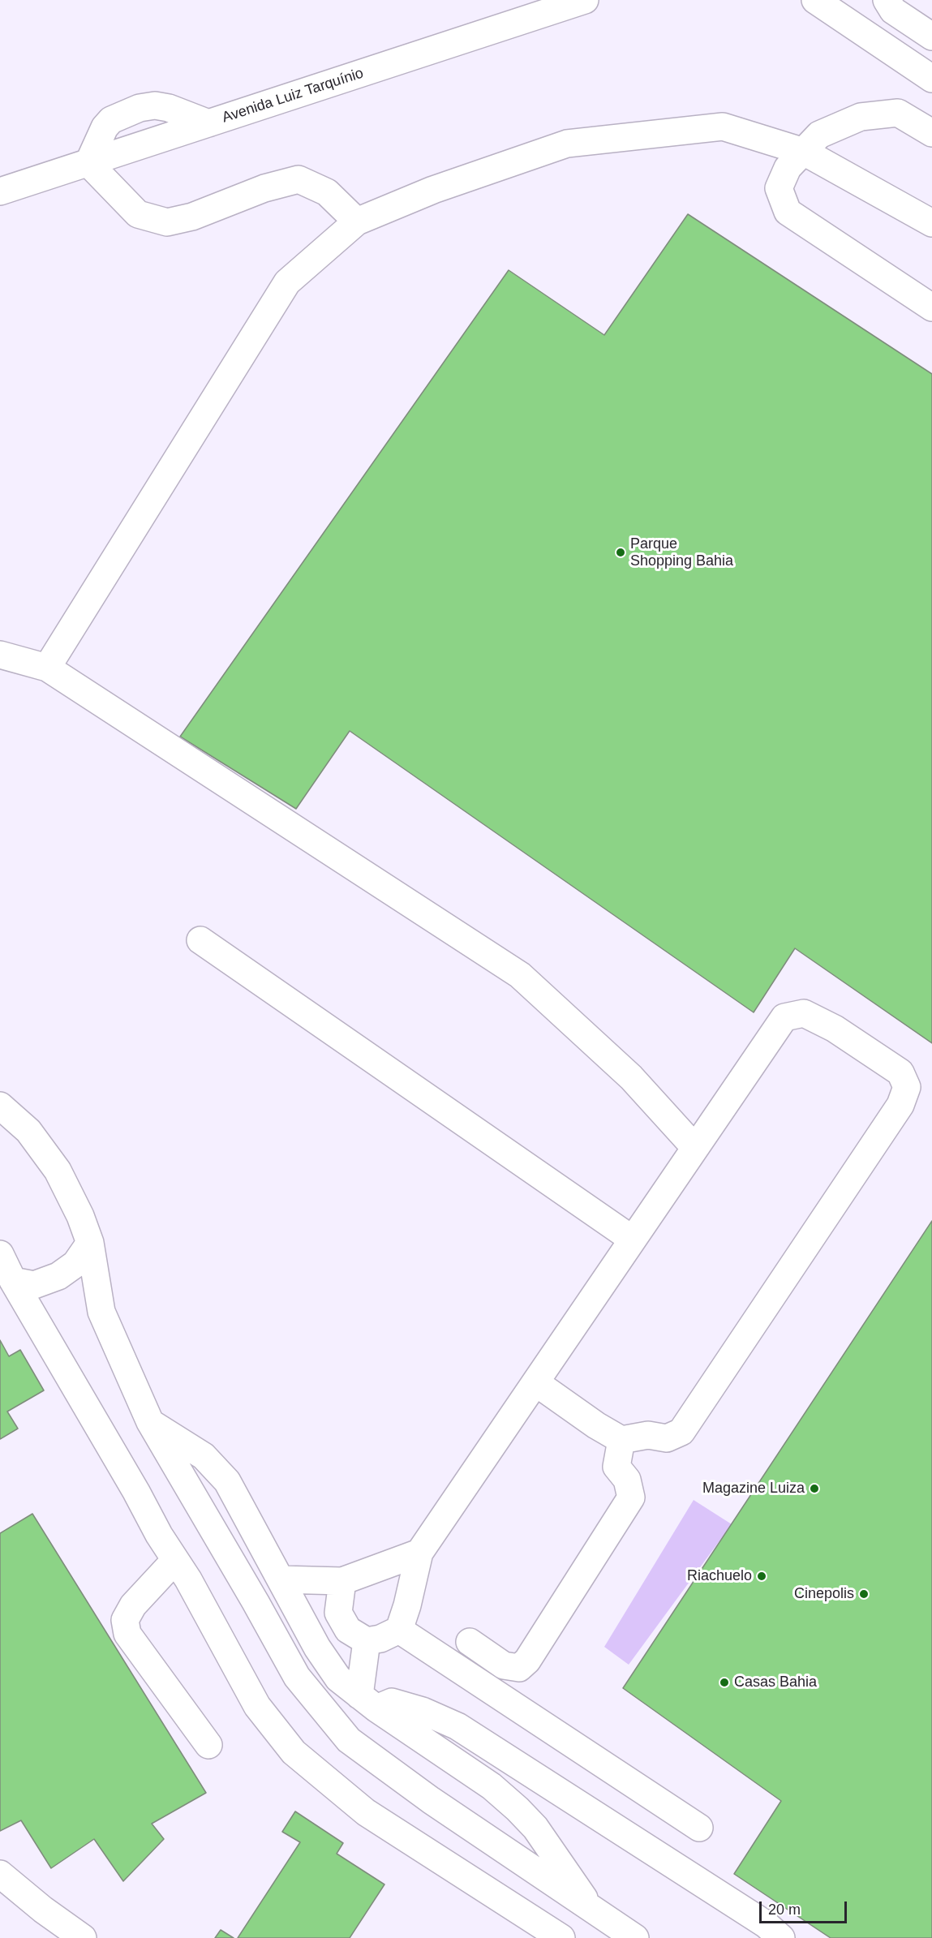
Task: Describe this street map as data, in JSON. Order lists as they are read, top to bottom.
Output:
{
  "streets": {
    "street": ["Avenida Luiz Tarquínio"]
  },
  "places": [
    "Parque Shopping Bahia",
    "Magazine Luiza",
    "Riachuelo",
    "Cinepolis",
    "Casas Bahia"
  ],
  "scale_bar": "20 m"
}
